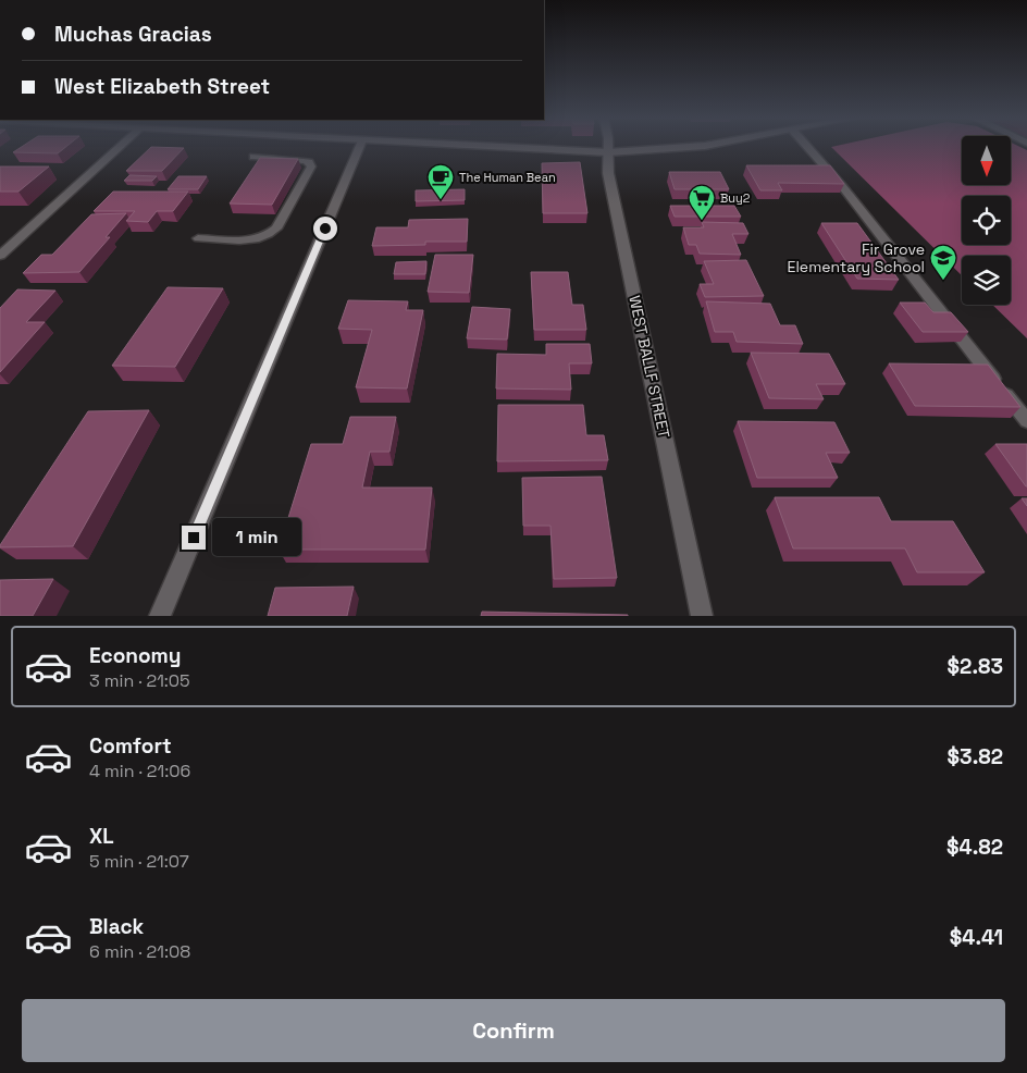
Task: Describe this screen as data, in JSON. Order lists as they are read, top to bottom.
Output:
{
  "streets": {
    "street": ["WEST BALLF STREET"]
  },
  "places": {
    "cafe": ["The Human Bean"],
    "supermarket": ["Buy2"],
    "school or university": ["Fir Grove Elementary School"]
  },
  "north": "bottom",
  "page": {
    "banner": ["Muchas Gracias", "West Elizabeth Street"],
    "bubble": "1 min",
    "list": [
      {
        "name": "Economy",
        "note": "3 min · 21:05",
        "value": "$2.83"
      },
      {
        "name": "Comfort",
        "note": "4 min · 21:06",
        "value": "$3.82"
      },
      {
        "name": "XL",
        "note": "5 min · 21:07",
        "value": "$4.82"
      },
      {
        "name": "Black",
        "note": "6 min · 21:08",
        "value": "$4.41"
      }
    ],
    "buttons": "Confirm"
  }
}
